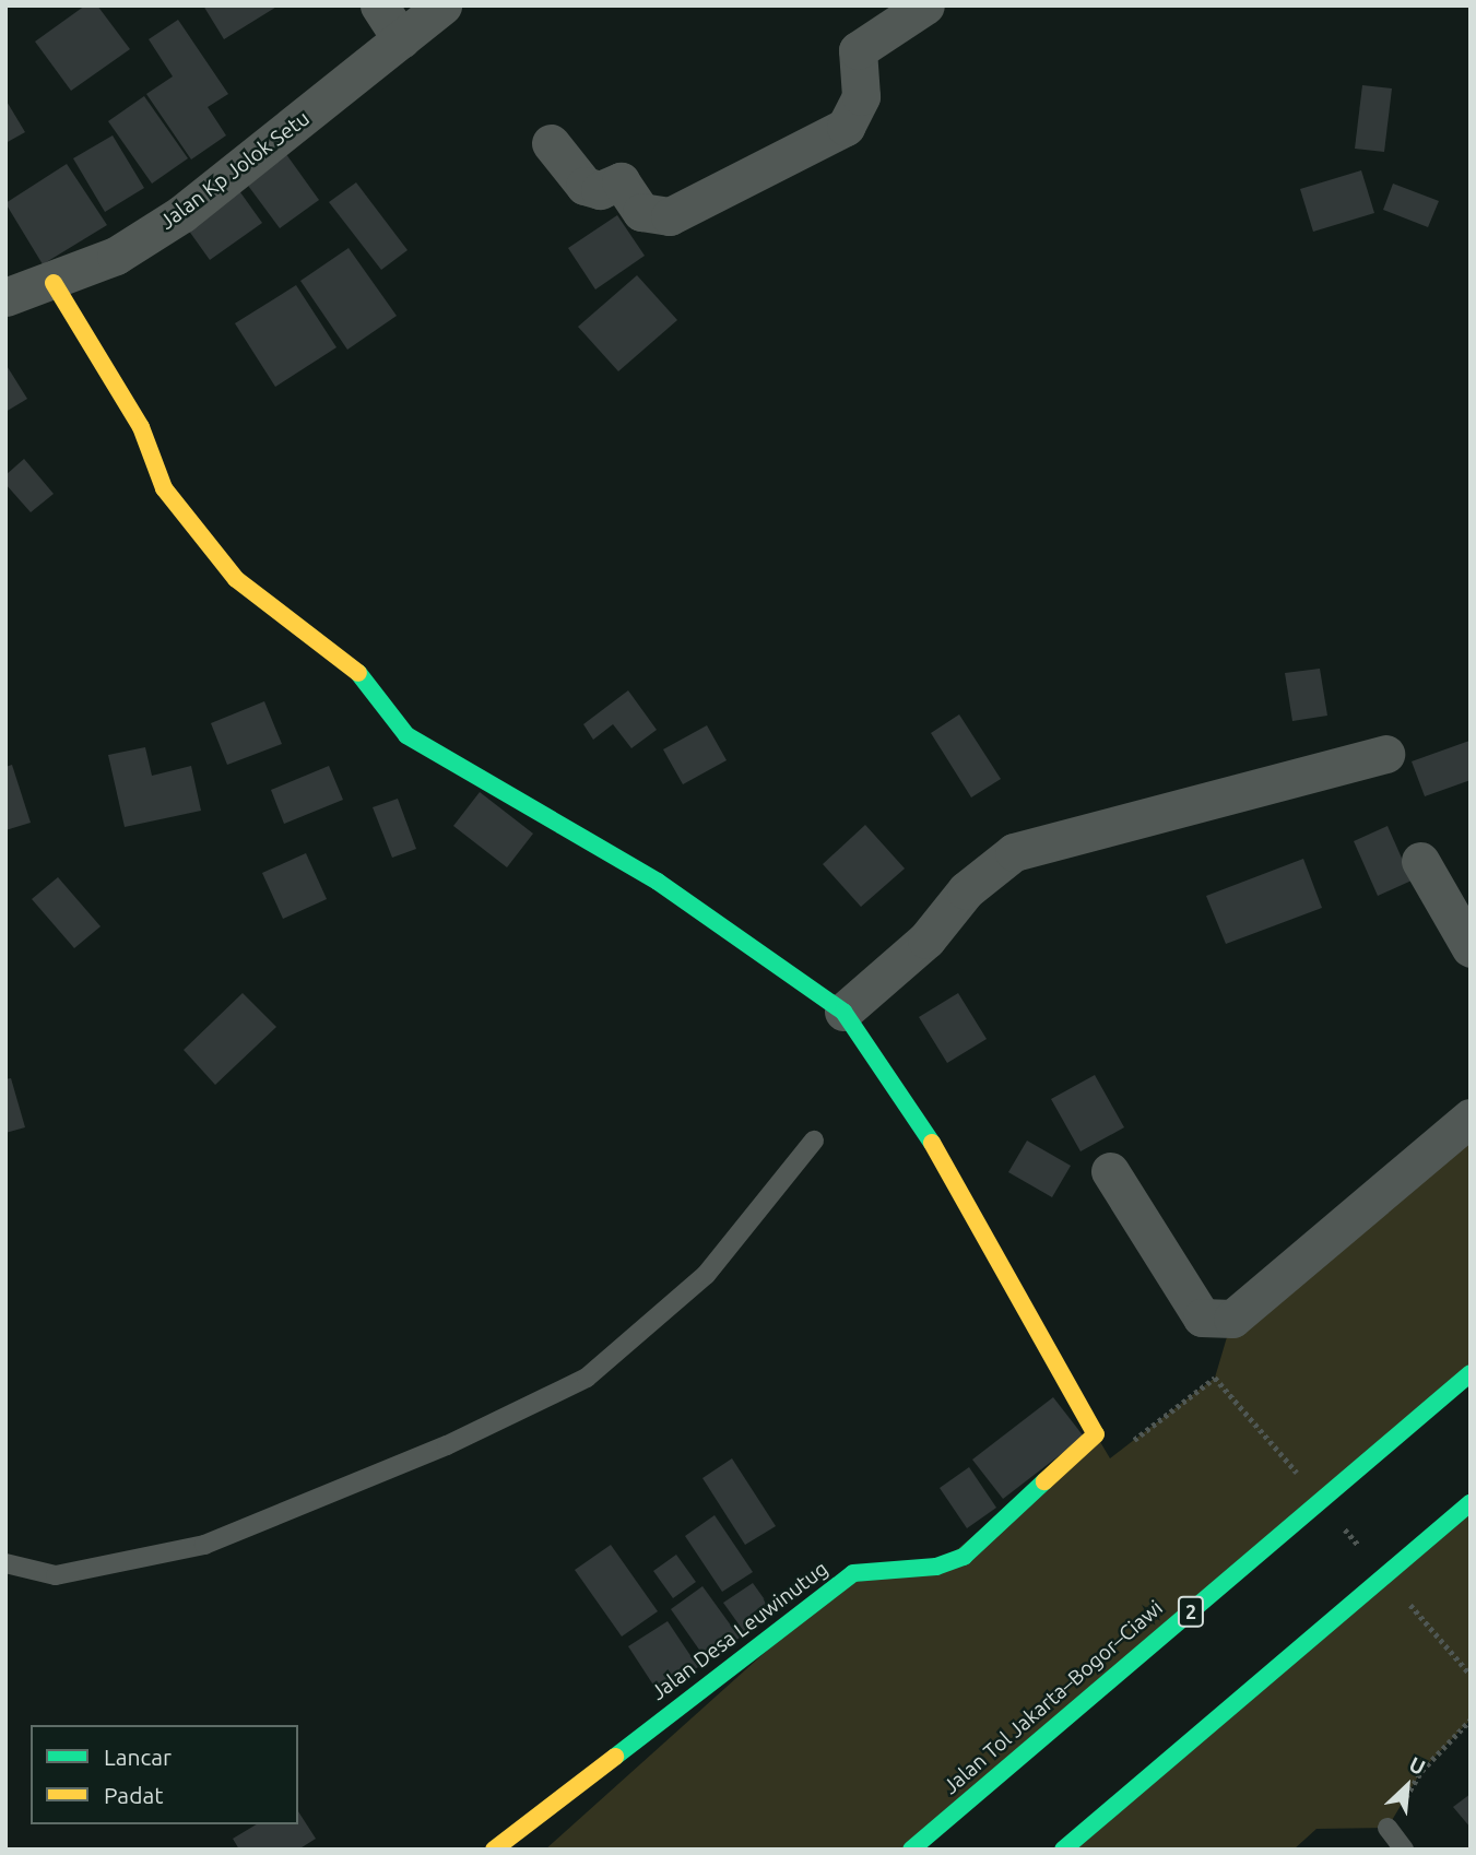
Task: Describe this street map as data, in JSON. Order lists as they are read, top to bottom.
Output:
{
  "streets": {
    "main road": ["2", "Jalan Desa Leuwinutug", "Jalan Tol Jakarta–Bogor–Ciawi"],
    "street": ["Jalan Kp Jolok Setu"]
  },
  "legend": ["Lancar", "Padat"],
  "north": "top right"
}
